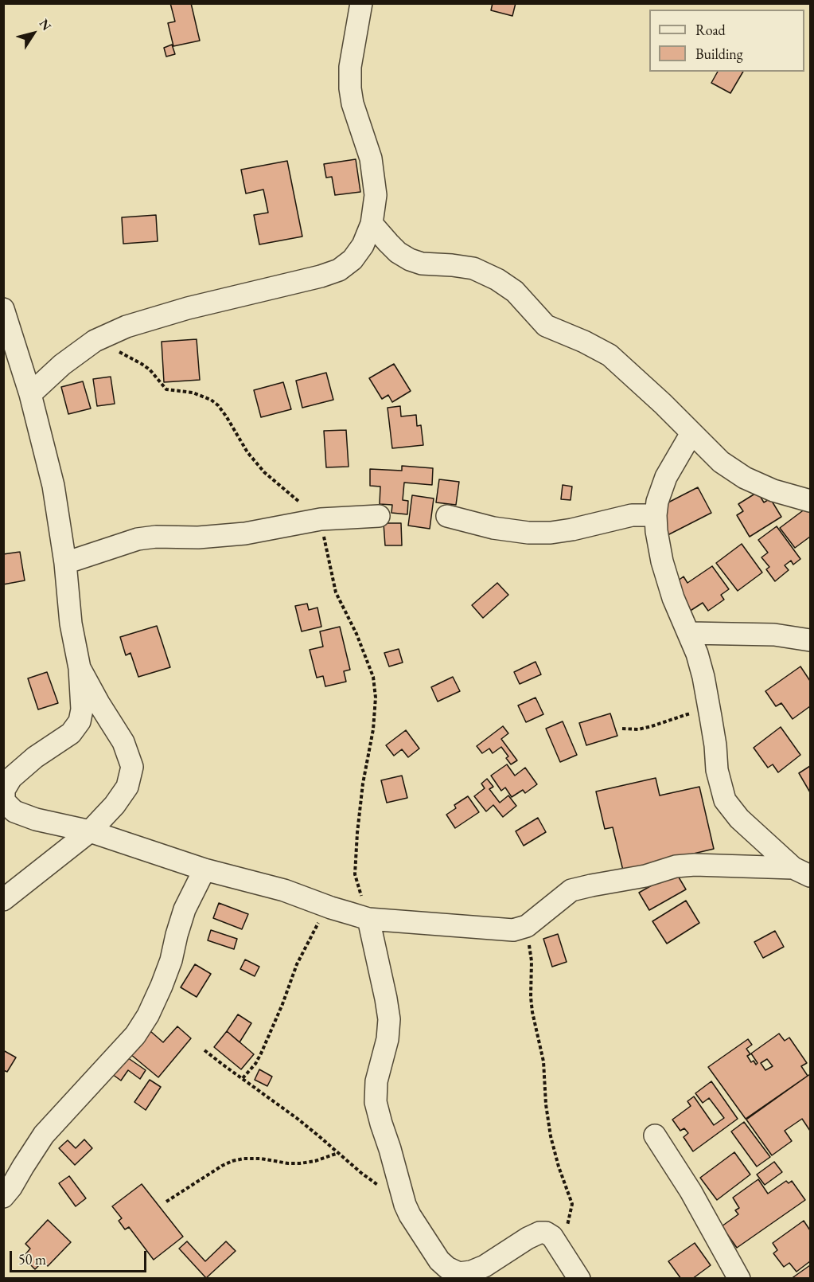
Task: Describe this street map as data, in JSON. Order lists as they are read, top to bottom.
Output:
{
  "legend": ["Road", "Building"],
  "scale_bar": "50 m",
  "north": "top right"
}
